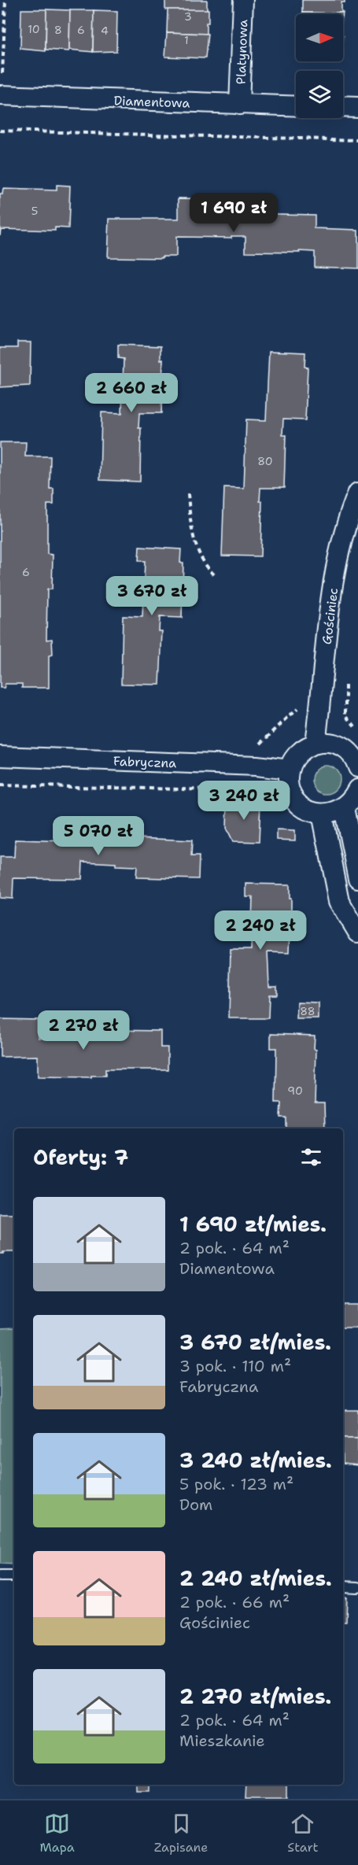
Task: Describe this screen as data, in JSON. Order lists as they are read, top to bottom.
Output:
{
  "streets": {
    "street": [
      "Platynowa",
      "Diamentowa",
      "Gościniec",
      "Fabryczna"
    ]
  },
  "crossings": [
    ["Platynowa", "Diamentowa"]
  ],
  "house_numbers": [
    "3",
    "10",
    "8",
    "6",
    "4",
    "1",
    "5",
    "80",
    "6",
    "88",
    "90"
  ],
  "north": "right",
  "page": {
    "price": [
      "1 690 zł",
      "2 660 zł",
      "3 670 zł",
      "3 240 zł",
      "5 070 zł",
      "2 240 zł",
      "2 270 zł"
    ],
    "heading": "Oferty: 7",
    "list": [
      {
        "name": "1 690 zł/mies.",
        "note": "2 pok. · 64 m² · Diamentowa"
      },
      {
        "name": "3 670 zł/mies.",
        "note": "3 pok. · 110 m² · Fabryczna"
      },
      {
        "name": "3 240 zł/mies.",
        "note": "5 pok. · 123 m² · Dom"
      },
      {
        "name": "2 240 zł/mies.",
        "note": "2 pok. · 66 m² · Gościniec"
      },
      {
        "name": "2 270 zł/mies.",
        "note": "2 pok. · 64 m² · Mieszkanie"
      }
    ],
    "tabs": ["Mapa", "Zapisane", "Start"]
  }
}
